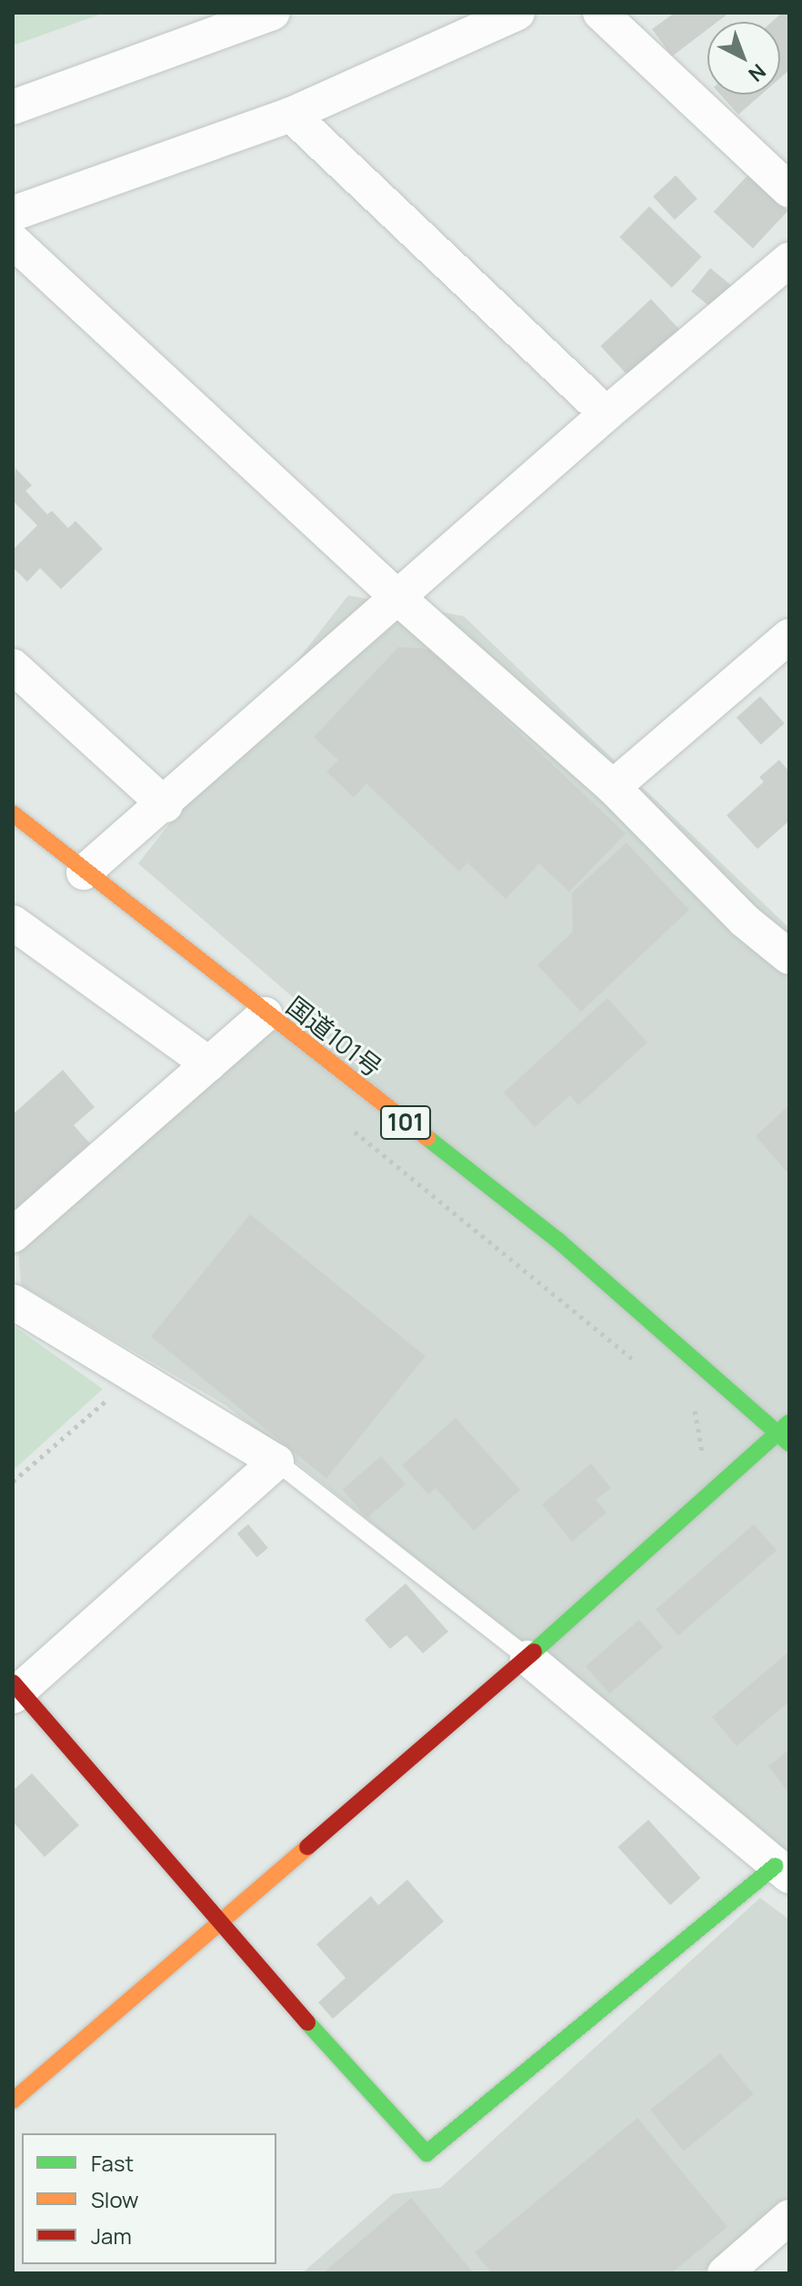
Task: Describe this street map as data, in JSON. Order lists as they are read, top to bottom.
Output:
{
  "streets": {
    "main road": ["国道101号", "101"]
  },
  "legend": ["Fast", "Slow", "Jam"],
  "north": "bottom right"
}
